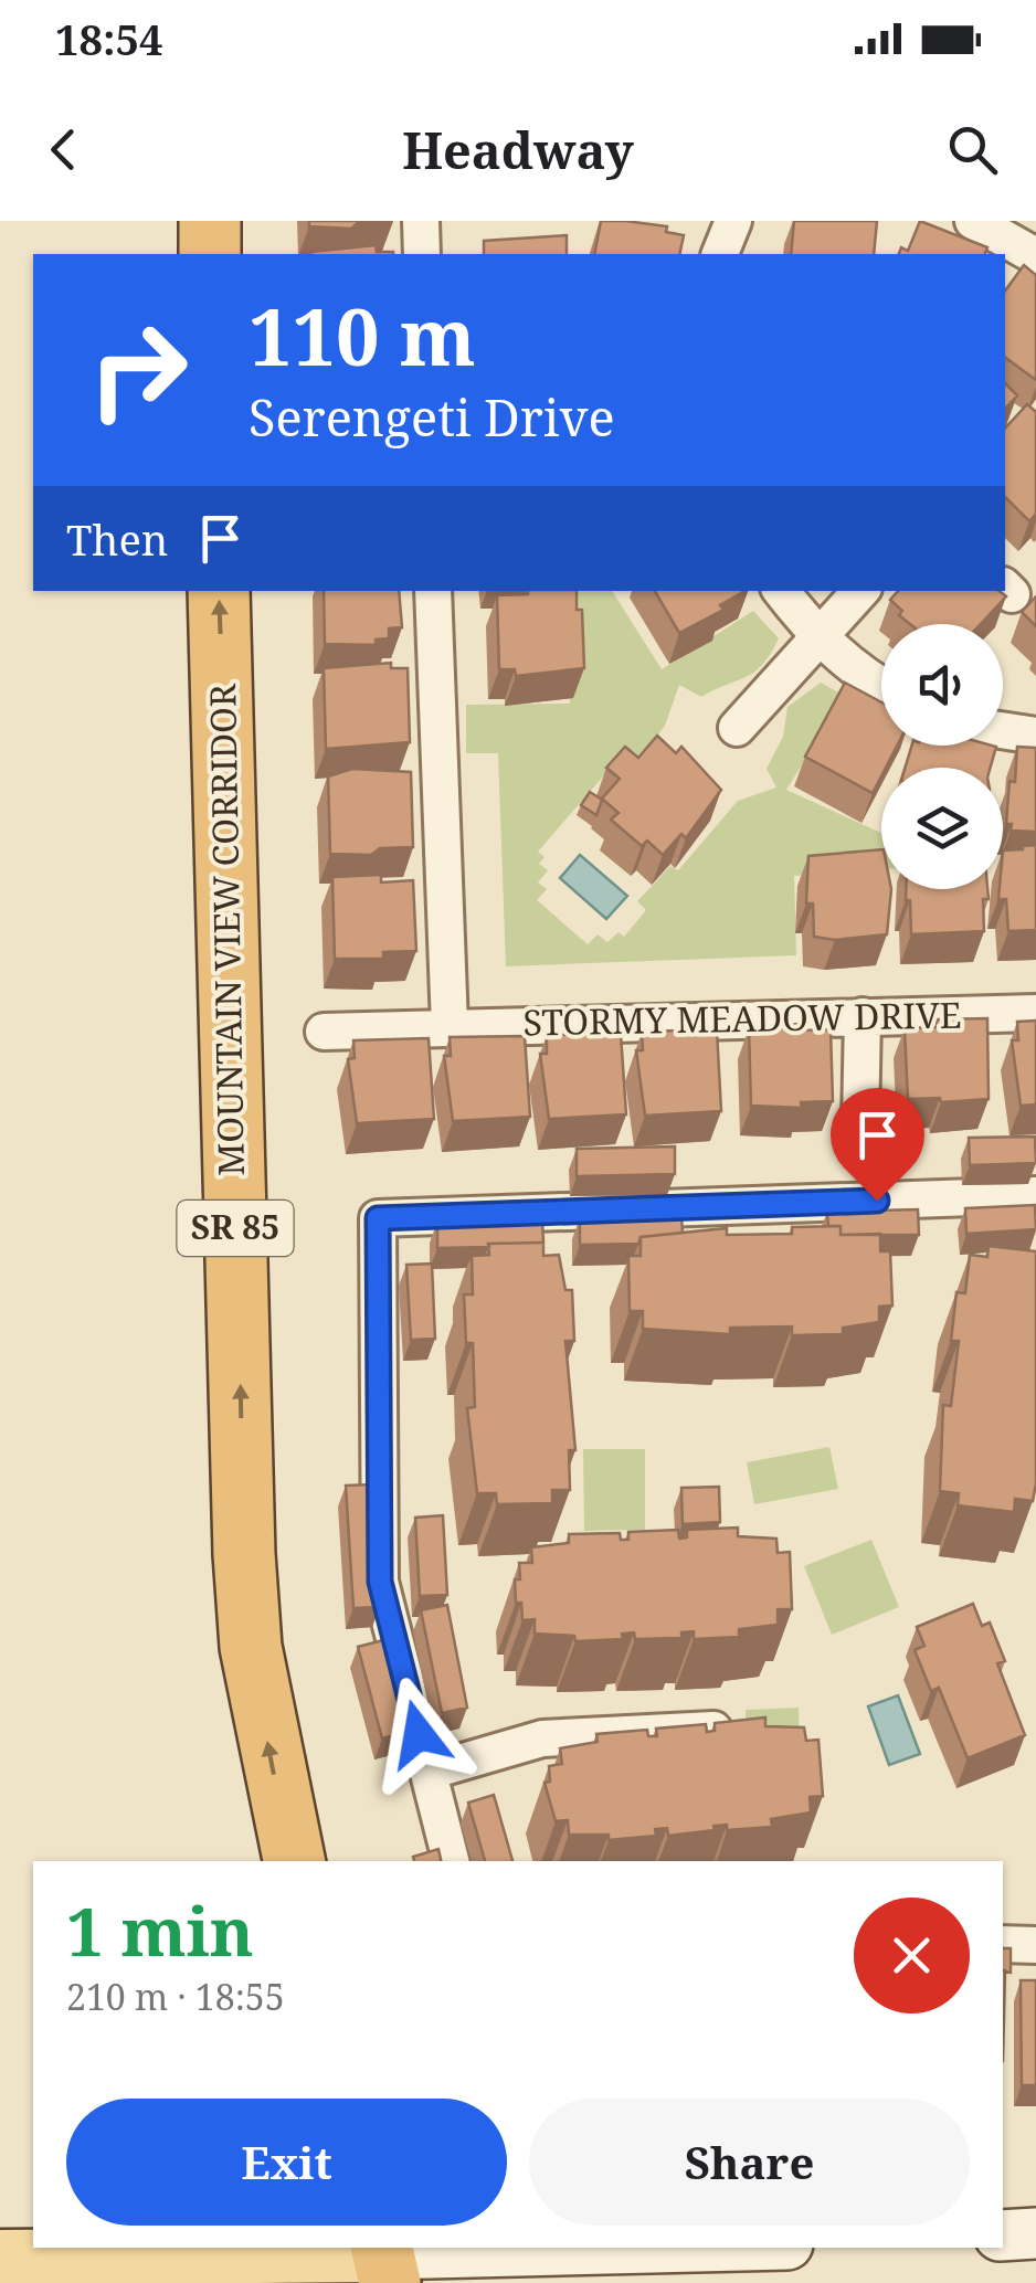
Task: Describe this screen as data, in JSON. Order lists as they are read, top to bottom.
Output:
{
  "streets": {
    "highway": ["MOUNTAIN VIEW CORRIDOR", "SR 85"],
    "street": ["STORMY MEADOW DRIVE"]
  },
  "one_way": ["MOUNTAIN VIEW CORRIDOR"],
  "page": {
    "status": "18:54",
    "header": "Headway",
    "turn": ["110 m", "Serengeti Drive"],
    "then": "Then",
    "heading": ["1 min", "210 m · 18:55"],
    "buttons": ["Exit", "Share"]
  }
}
